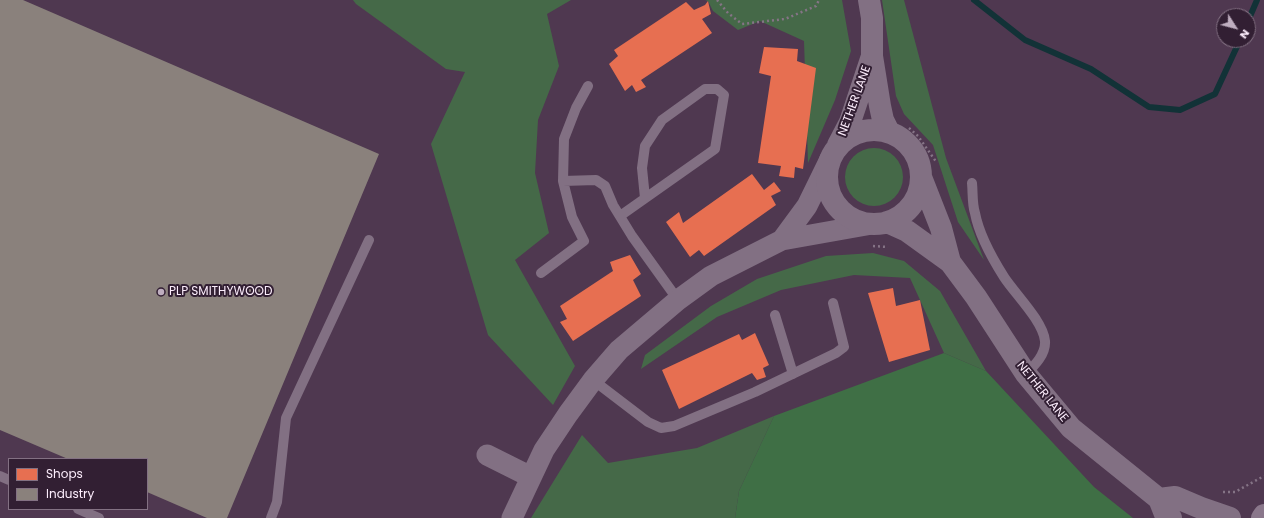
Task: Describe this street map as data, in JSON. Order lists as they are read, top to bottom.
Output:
{
  "streets": {
    "main road": ["NETHER LANE"]
  },
  "places": ["PLP SMITHYWOOD"],
  "legend": ["Shops", "Industry"],
  "north": "bottom right"
}
